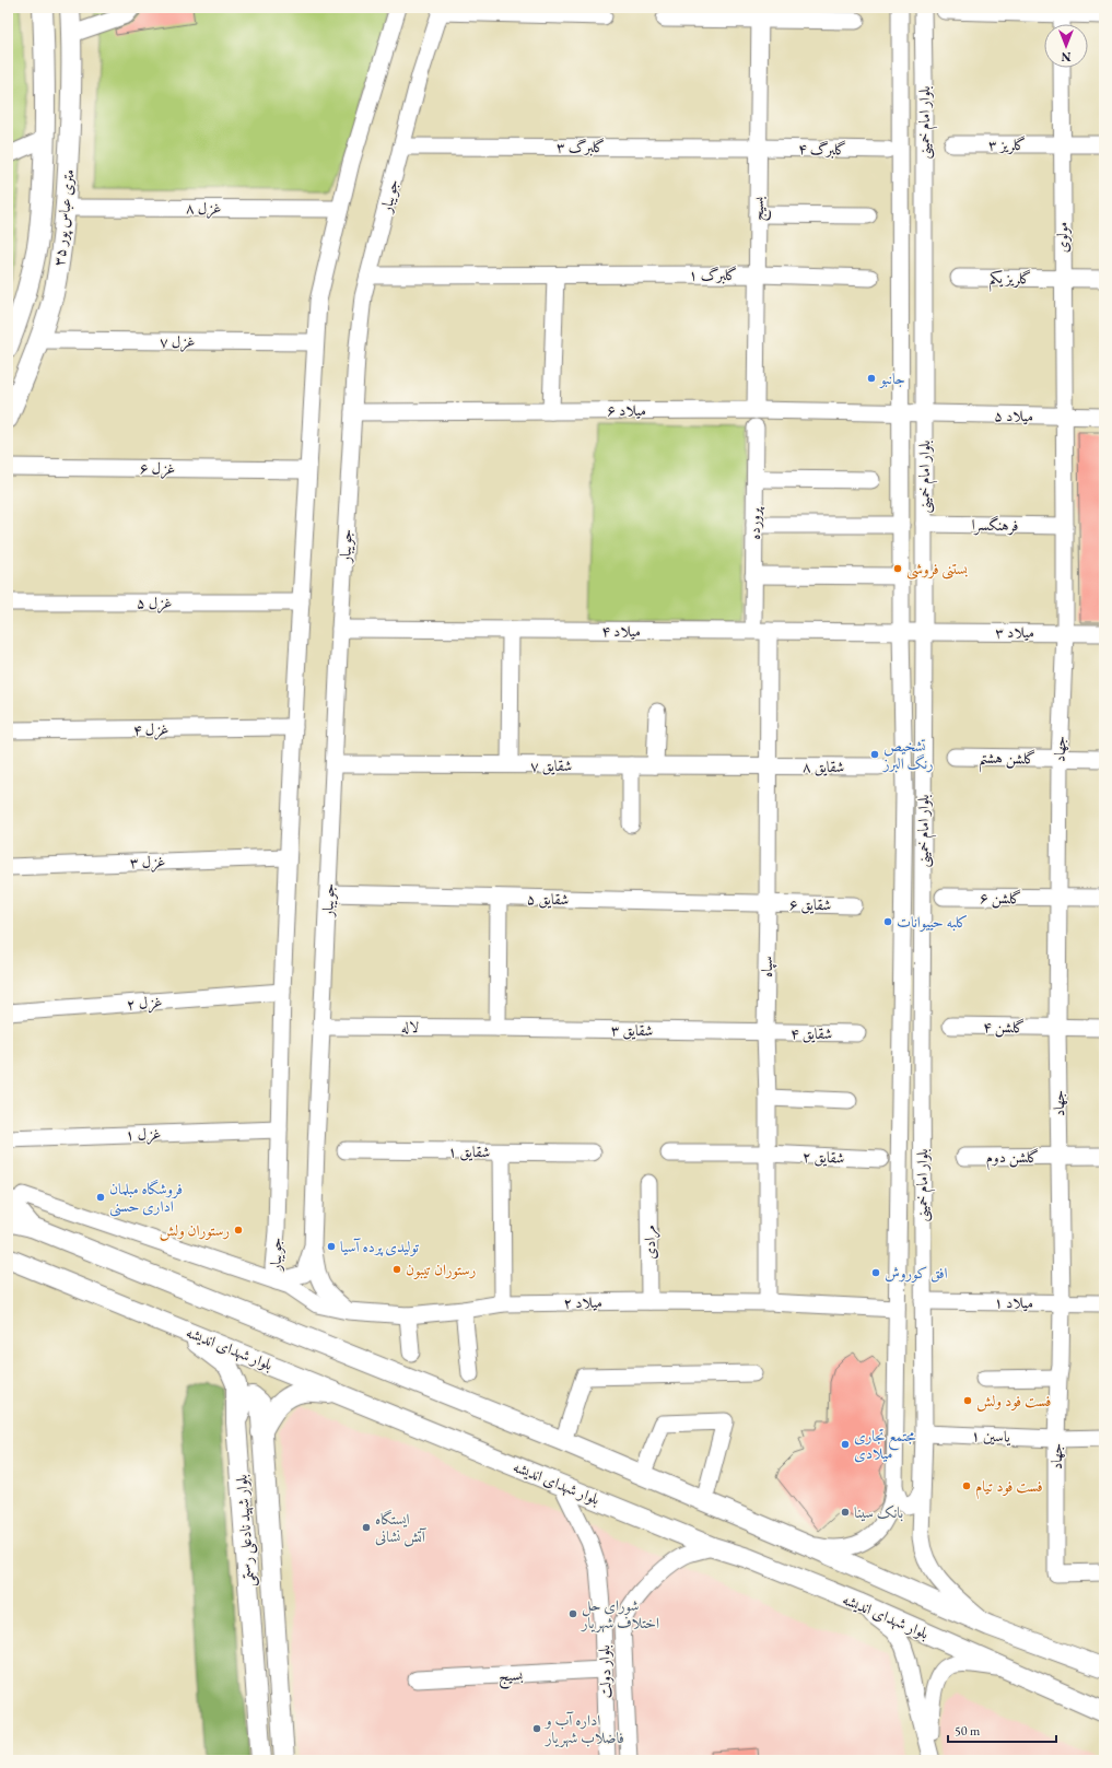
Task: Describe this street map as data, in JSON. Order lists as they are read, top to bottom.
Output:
{
  "streets": {
    "main road": ["۳۵ متری عباس پور", "بلوار شهدای اندیشه", "بلوار شهید نادعلی رستمی"],
    "street": [
      "بلوار امام خمینی",
      "گلریز ۳",
      "گلبرگ ۳",
      "گلبرگ ۴",
      "جویبار",
      "غزل ۸",
      "بسیج",
      "مولوی",
      "گلبرگ ۱",
      "گلریز یکم",
      "غزل ۷",
      "میلاد ۶",
      "میلاد ۵",
      "غزل ۶",
      "پرورده",
      "فرهنگسرا",
      "غزل ۵",
      "میلاد ۴",
      "میلاد ۳",
      "غزل ۴",
      "جهاد",
      "گلشن هشتم",
      "شقایق ۷",
      "شقایق ۸",
      "غزل ۳",
      "گلشن ۶",
      "شقایق ۵",
      "شقایق ۶",
      "سپاه",
      "غزل ۲",
      "لاله",
      "گلشن ۴",
      "شقایق ۳",
      "شقایق ۴",
      "غزل ۱",
      "شقایق ۱",
      "شقایق ۲",
      "گلشن دوم",
      "مرادی",
      "میلاد ۲",
      "میلاد ۱",
      "یاسین ۱",
      "بلوار دولت"
    ]
  },
  "crossings": [
    ["بلوار امام خمینی", "میلاد ۶"],
    ["بلوار امام خمینی", "میلاد ۵"],
    ["بلوار امام خمینی", "فرهنگسرا"],
    ["بلوار امام خمینی", "میلاد ۴"],
    ["بلوار امام خمینی", "میلاد ۳"],
    ["بلوار امام خمینی", "میلاد ۲"],
    ["بلوار امام خمینی", "میلاد ۱"],
    ["بلوار امام خمینی", "یاسین ۱"],
    ["گلریز ۳", "مولوی"],
    ["گلبرگ ۳", "گلبرگ ۴"],
    ["گلبرگ ۳", "جویبار"],
    ["گلبرگ ۳", "بسیج"],
    ["گلبرگ ۴", "بسیج"],
    ["جویبار", "غزل ۸"],
    ["جویبار", "گلبرگ ۱"],
    ["جویبار", "غزل ۷"],
    ["جویبار", "میلاد ۶"],
    ["جویبار", "غزل ۶"],
    ["جویبار", "غزل ۵"],
    ["جویبار", "میلاد ۴"],
    ["جویبار", "غزل ۴"],
    ["جویبار", "شقایق ۷"],
    ["جویبار", "غزل ۳"],
    ["جویبار", "شقایق ۵"],
    ["جویبار", "غزل ۲"],
    ["جویبار", "لاله"],
    ["جویبار", "غزل ۱"],
    ["جویبار", "میلاد ۲"],
    ["غزل ۸", "۳۵ متری عباس پور"],
    ["بسیج", "گلبرگ ۱"],
    ["بسیج", "میلاد ۶"],
    ["بسیج", "بلوار دولت"],
    ["۳۵ متری عباس پور", "غزل ۷"],
    ["مولوی", "گلریز یکم"],
    ["مولوی", "میلاد ۵"],
    ["میلاد ۶", "میلاد ۵"],
    ["میلاد ۴", "میلاد ۳"],
    ["میلاد ۴", "سپاه"],
    ["میلاد ۳", "جهاد"],
    ["جهاد", "گلشن هشتم"],
    ["جهاد", "گلشن ۶"],
    ["جهاد", "گلشن ۴"],
    ["جهاد", "گلشن دوم"],
    ["جهاد", "میلاد ۱"],
    ["جهاد", "یاسین ۱"],
    ["شقایق ۷", "شقایق ۸"],
    ["شقایق ۷", "سپاه"],
    ["شقایق ۸", "سپاه"],
    ["شقایق ۵", "شقایق ۶"],
    ["شقایق ۵", "سپاه"],
    ["شقایق ۶", "سپاه"],
    ["سپاه", "شقایق ۳"],
    ["سپاه", "شقایق ۴"],
    ["سپاه", "شقایق ۲"],
    ["سپاه", "میلاد ۲"],
    ["لاله", "شقایق ۳"],
    ["شقایق ۳", "شقایق ۴"],
    ["مرادی", "میلاد ۲"],
    ["بلوار شهدای اندیشه", "بلوار شهید نادعلی رستمی"],
    ["بلوار شهدای اندیشه", "بلوار دولت"]
  ],
  "places": [
    "جانبو",
    "بستنی فروشی",
    "تشخیص رنگ البرز",
    "کلبه حییوانات",
    "فروشگاه مبلمان اداری حسنی",
    "رستوران ولش",
    "تولیدی پرده آسیا",
    "رستوران تیبون",
    "افق کوروش",
    "فست فود ولش",
    "مجتمع تجاری میلادی",
    "فست فود تیام",
    "بانک سینا",
    "ایستگاه آتش نشانی",
    "شورای حل اختلاف شهریار",
    "اداره آب و فاضلاب شهریار"
  ],
  "scale_bar": "50 m",
  "north": "bottom"
}
